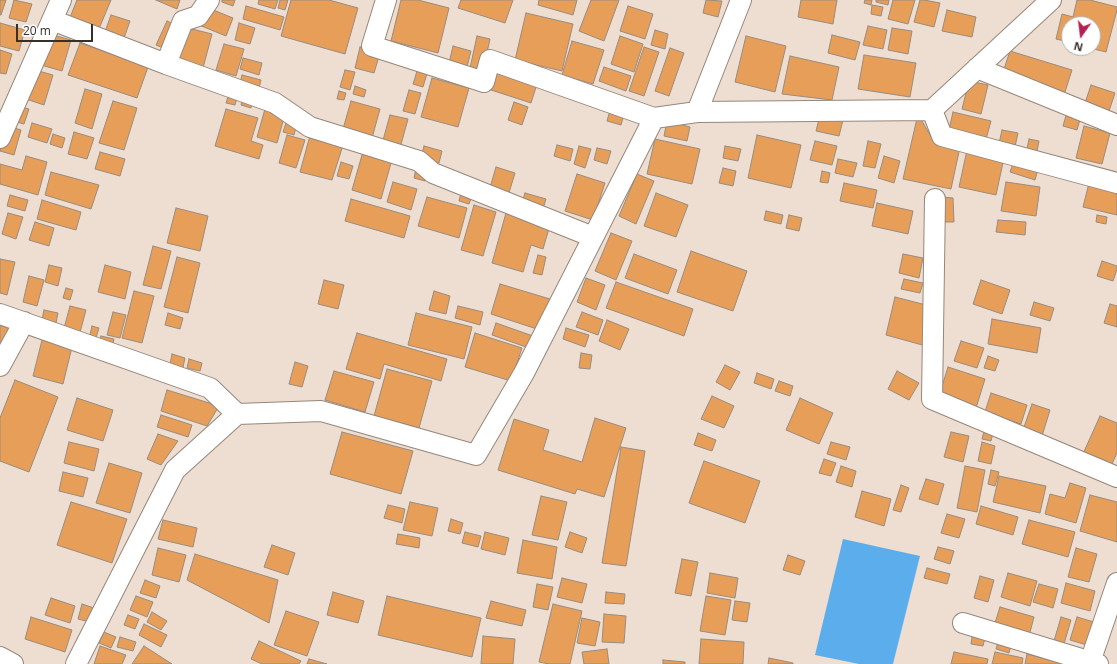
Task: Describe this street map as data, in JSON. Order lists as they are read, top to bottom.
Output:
{
  "scale_bar": "20 m",
  "north": "bottom"
}
